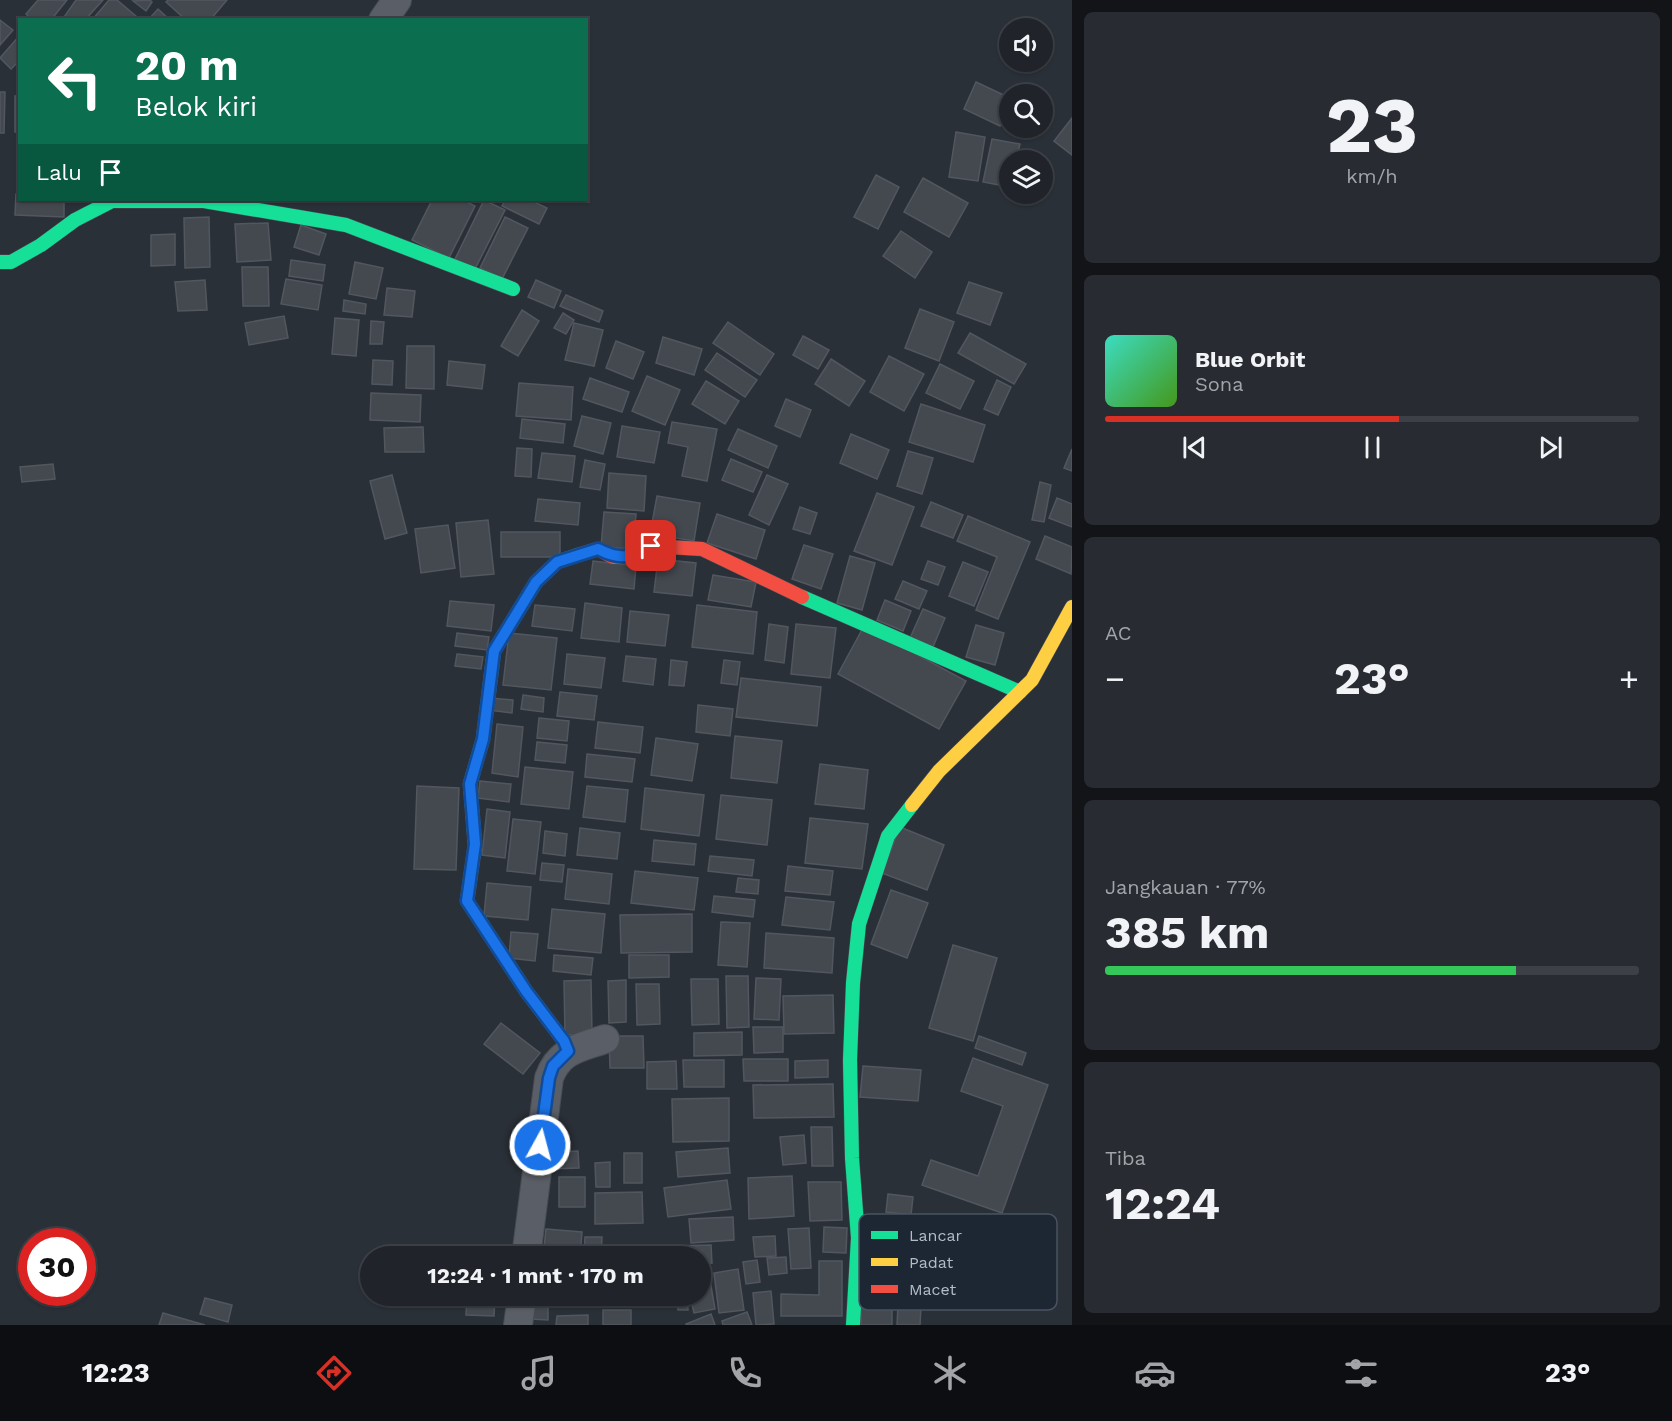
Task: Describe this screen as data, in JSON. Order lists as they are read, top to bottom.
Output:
{
  "legend": ["Lancar", "Padat", "Macet"],
  "page": {
    "tile": [
      ["23", "km/h"],
      "AC",
      ["Jangkauan · 77%", "385 km"],
      ["Tiba", "12:24"]
    ],
    "turn": ["20 m", "Belok kiri"],
    "then": "Lalu",
    "song": ["Blue Orbit", "Sona"],
    "heat": ["−", "23°", "+"],
    "limit": "30",
    "trip": "12:24 · 1 mnt · 170 m",
    "tabs": ["12:23", "23°"]
  }
}
